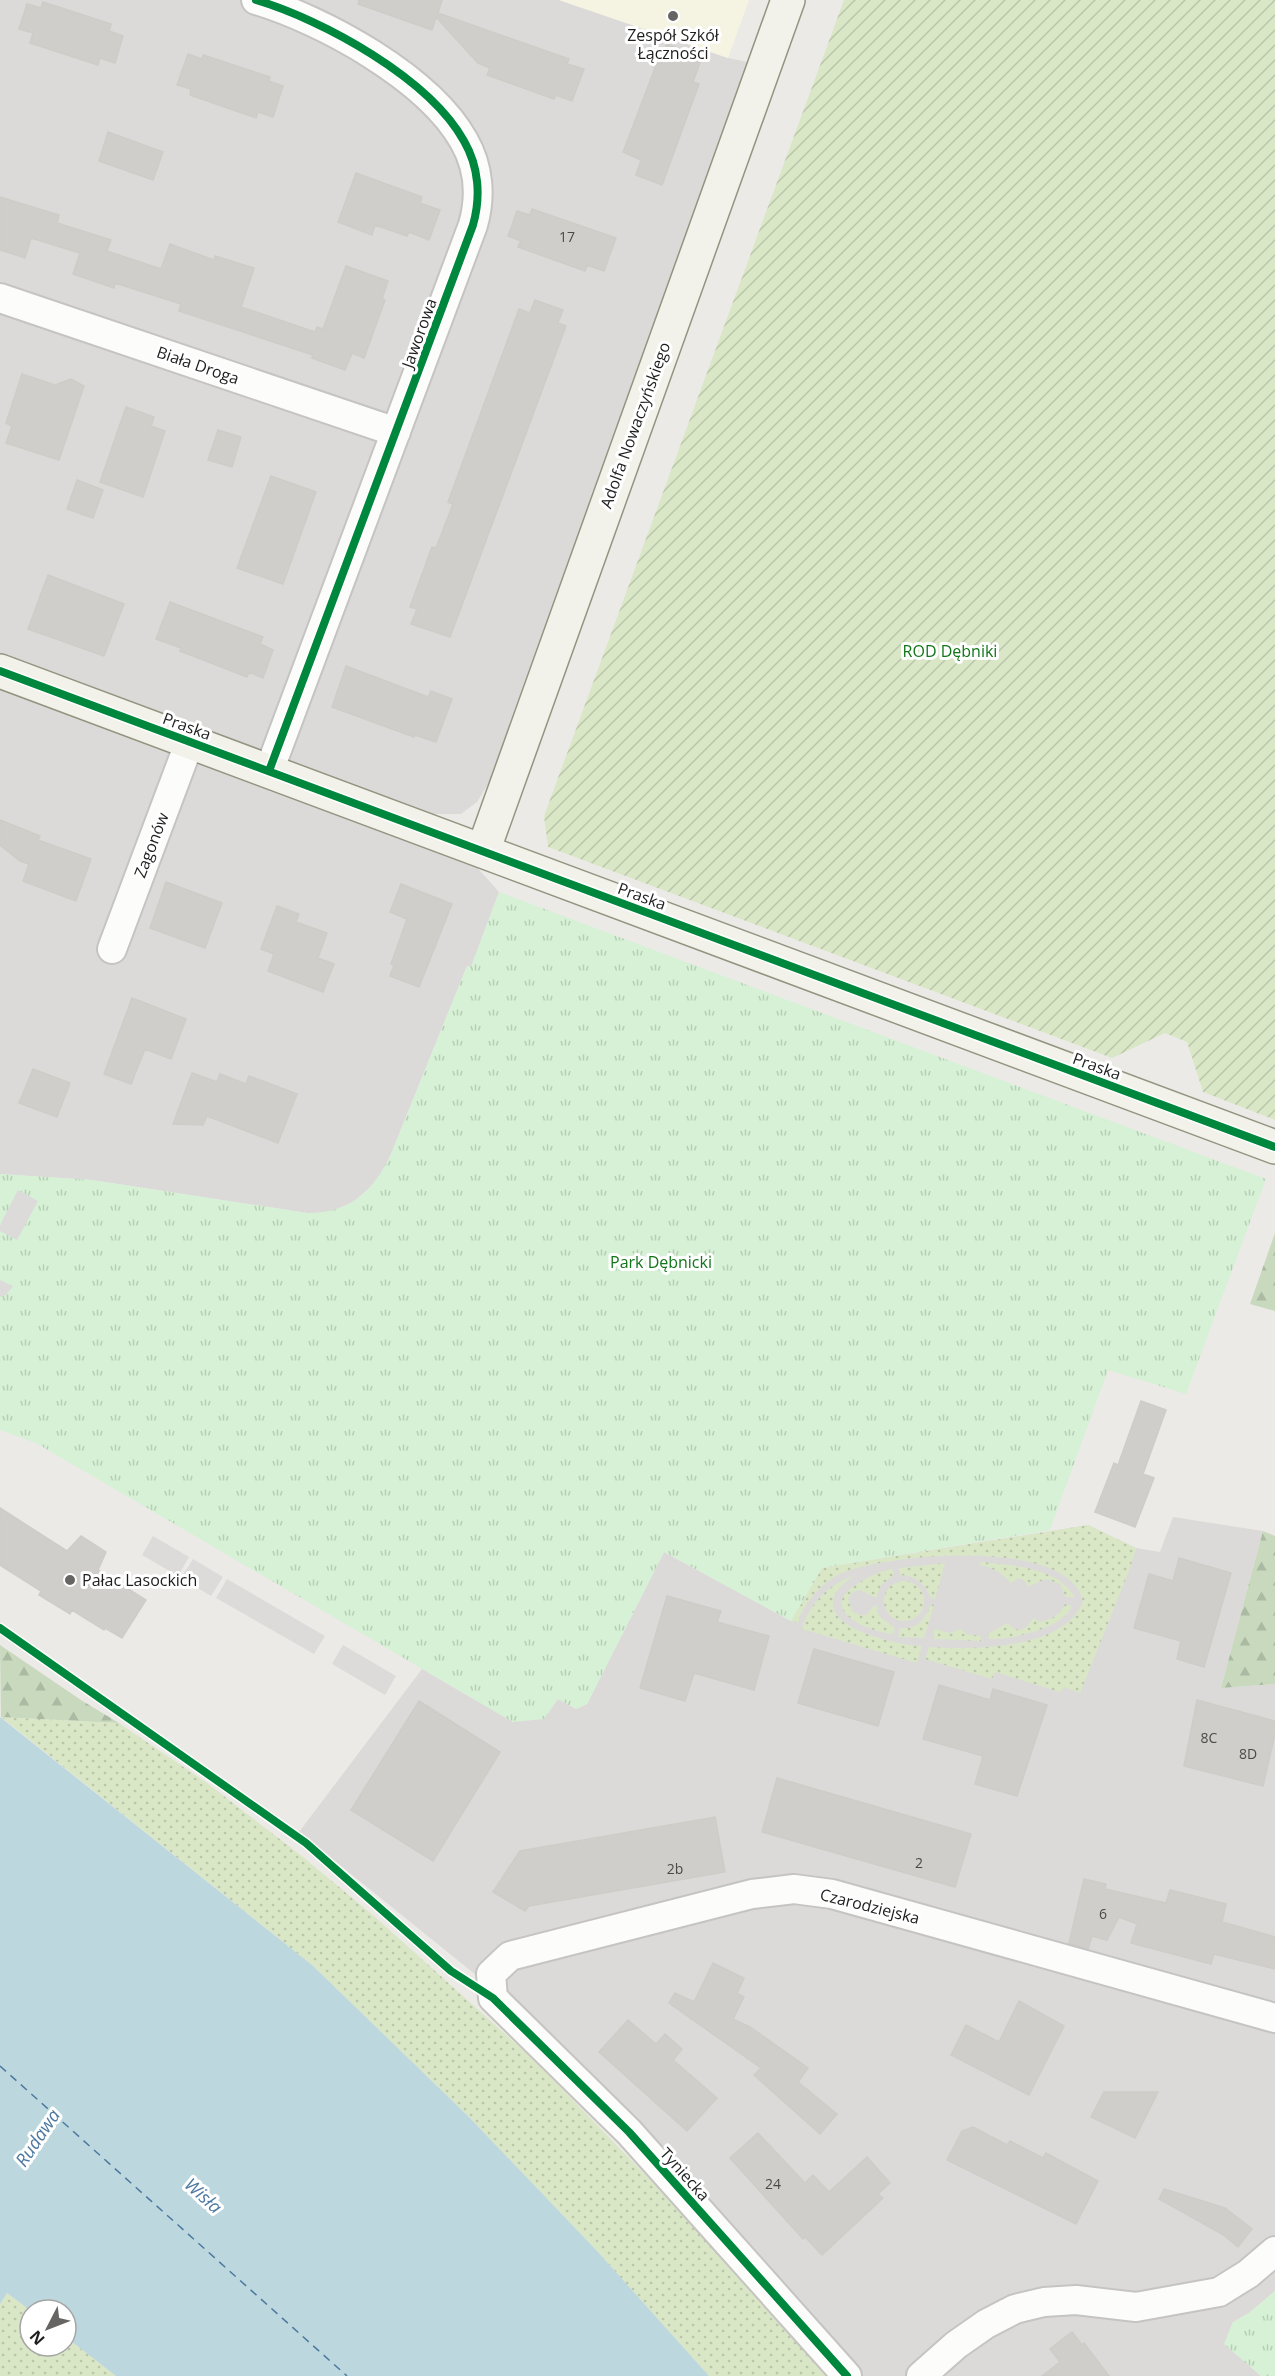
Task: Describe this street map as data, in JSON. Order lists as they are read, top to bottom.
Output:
{
  "streets": {
    "street": [
      "Jaworowa",
      "Biała Droga",
      "Adolfa Nowaczyńskiego",
      "Praska",
      "Zagonów",
      "Czarodziejska",
      "Tyniecka"
    ]
  },
  "crossings": [
    ["Jaworowa", "Biała Droga"],
    ["Jaworowa", "Praska"],
    ["Adolfa Nowaczyńskiego", "Praska"],
    ["Praska", "Zagonów"],
    ["Czarodziejska", "Tyniecka"]
  ],
  "water": ["Rudawa", "Wisła"],
  "parks": ["ROD Dębniki", "Park Dębnicki"],
  "places": ["Zespół Szkół Łączności", "Pałac Lasockich"],
  "house_numbers": [
    "17",
    "8C",
    "8D",
    "2",
    "2b",
    "6",
    "24"
  ],
  "north": "bottom left"
}
